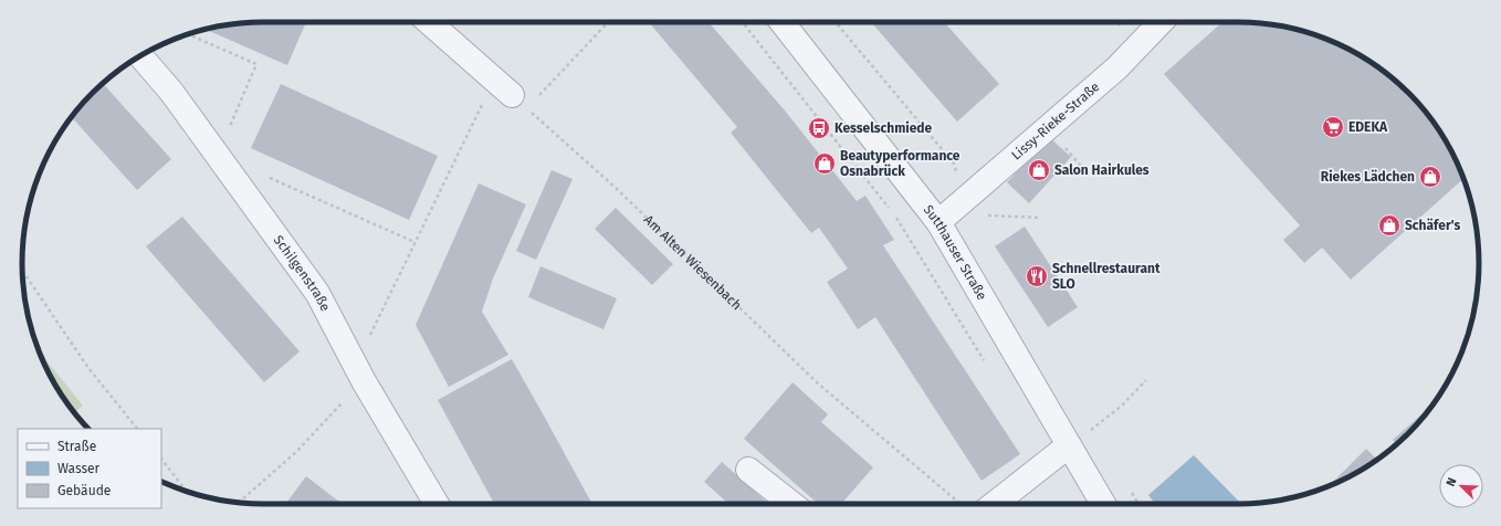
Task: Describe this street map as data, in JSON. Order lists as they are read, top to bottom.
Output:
{
  "streets": {
    "street": ["Lissy-Rieke-Straße", "Sutthauser Straße", "Schilgenstraße"],
    "path": ["Am Alten Wiesenbach"]
  },
  "crossings": [
    ["Lissy-Rieke-Straße", "Sutthauser Straße"]
  ],
  "places": {
    "supermarket": ["EDEKA"],
    "bus stop": ["Kesselschmiede"],
    "shop": [
      "Beautyperformance Osnabrück",
      "Salon Hairkules",
      "Riekes Lädchen",
      "Schäfer's"
    ],
    "restaurant": ["Schnellrestaurant SLO"]
  },
  "legend": ["Straße", "Wasser", "Gebäude"],
  "north": "top left"
}
